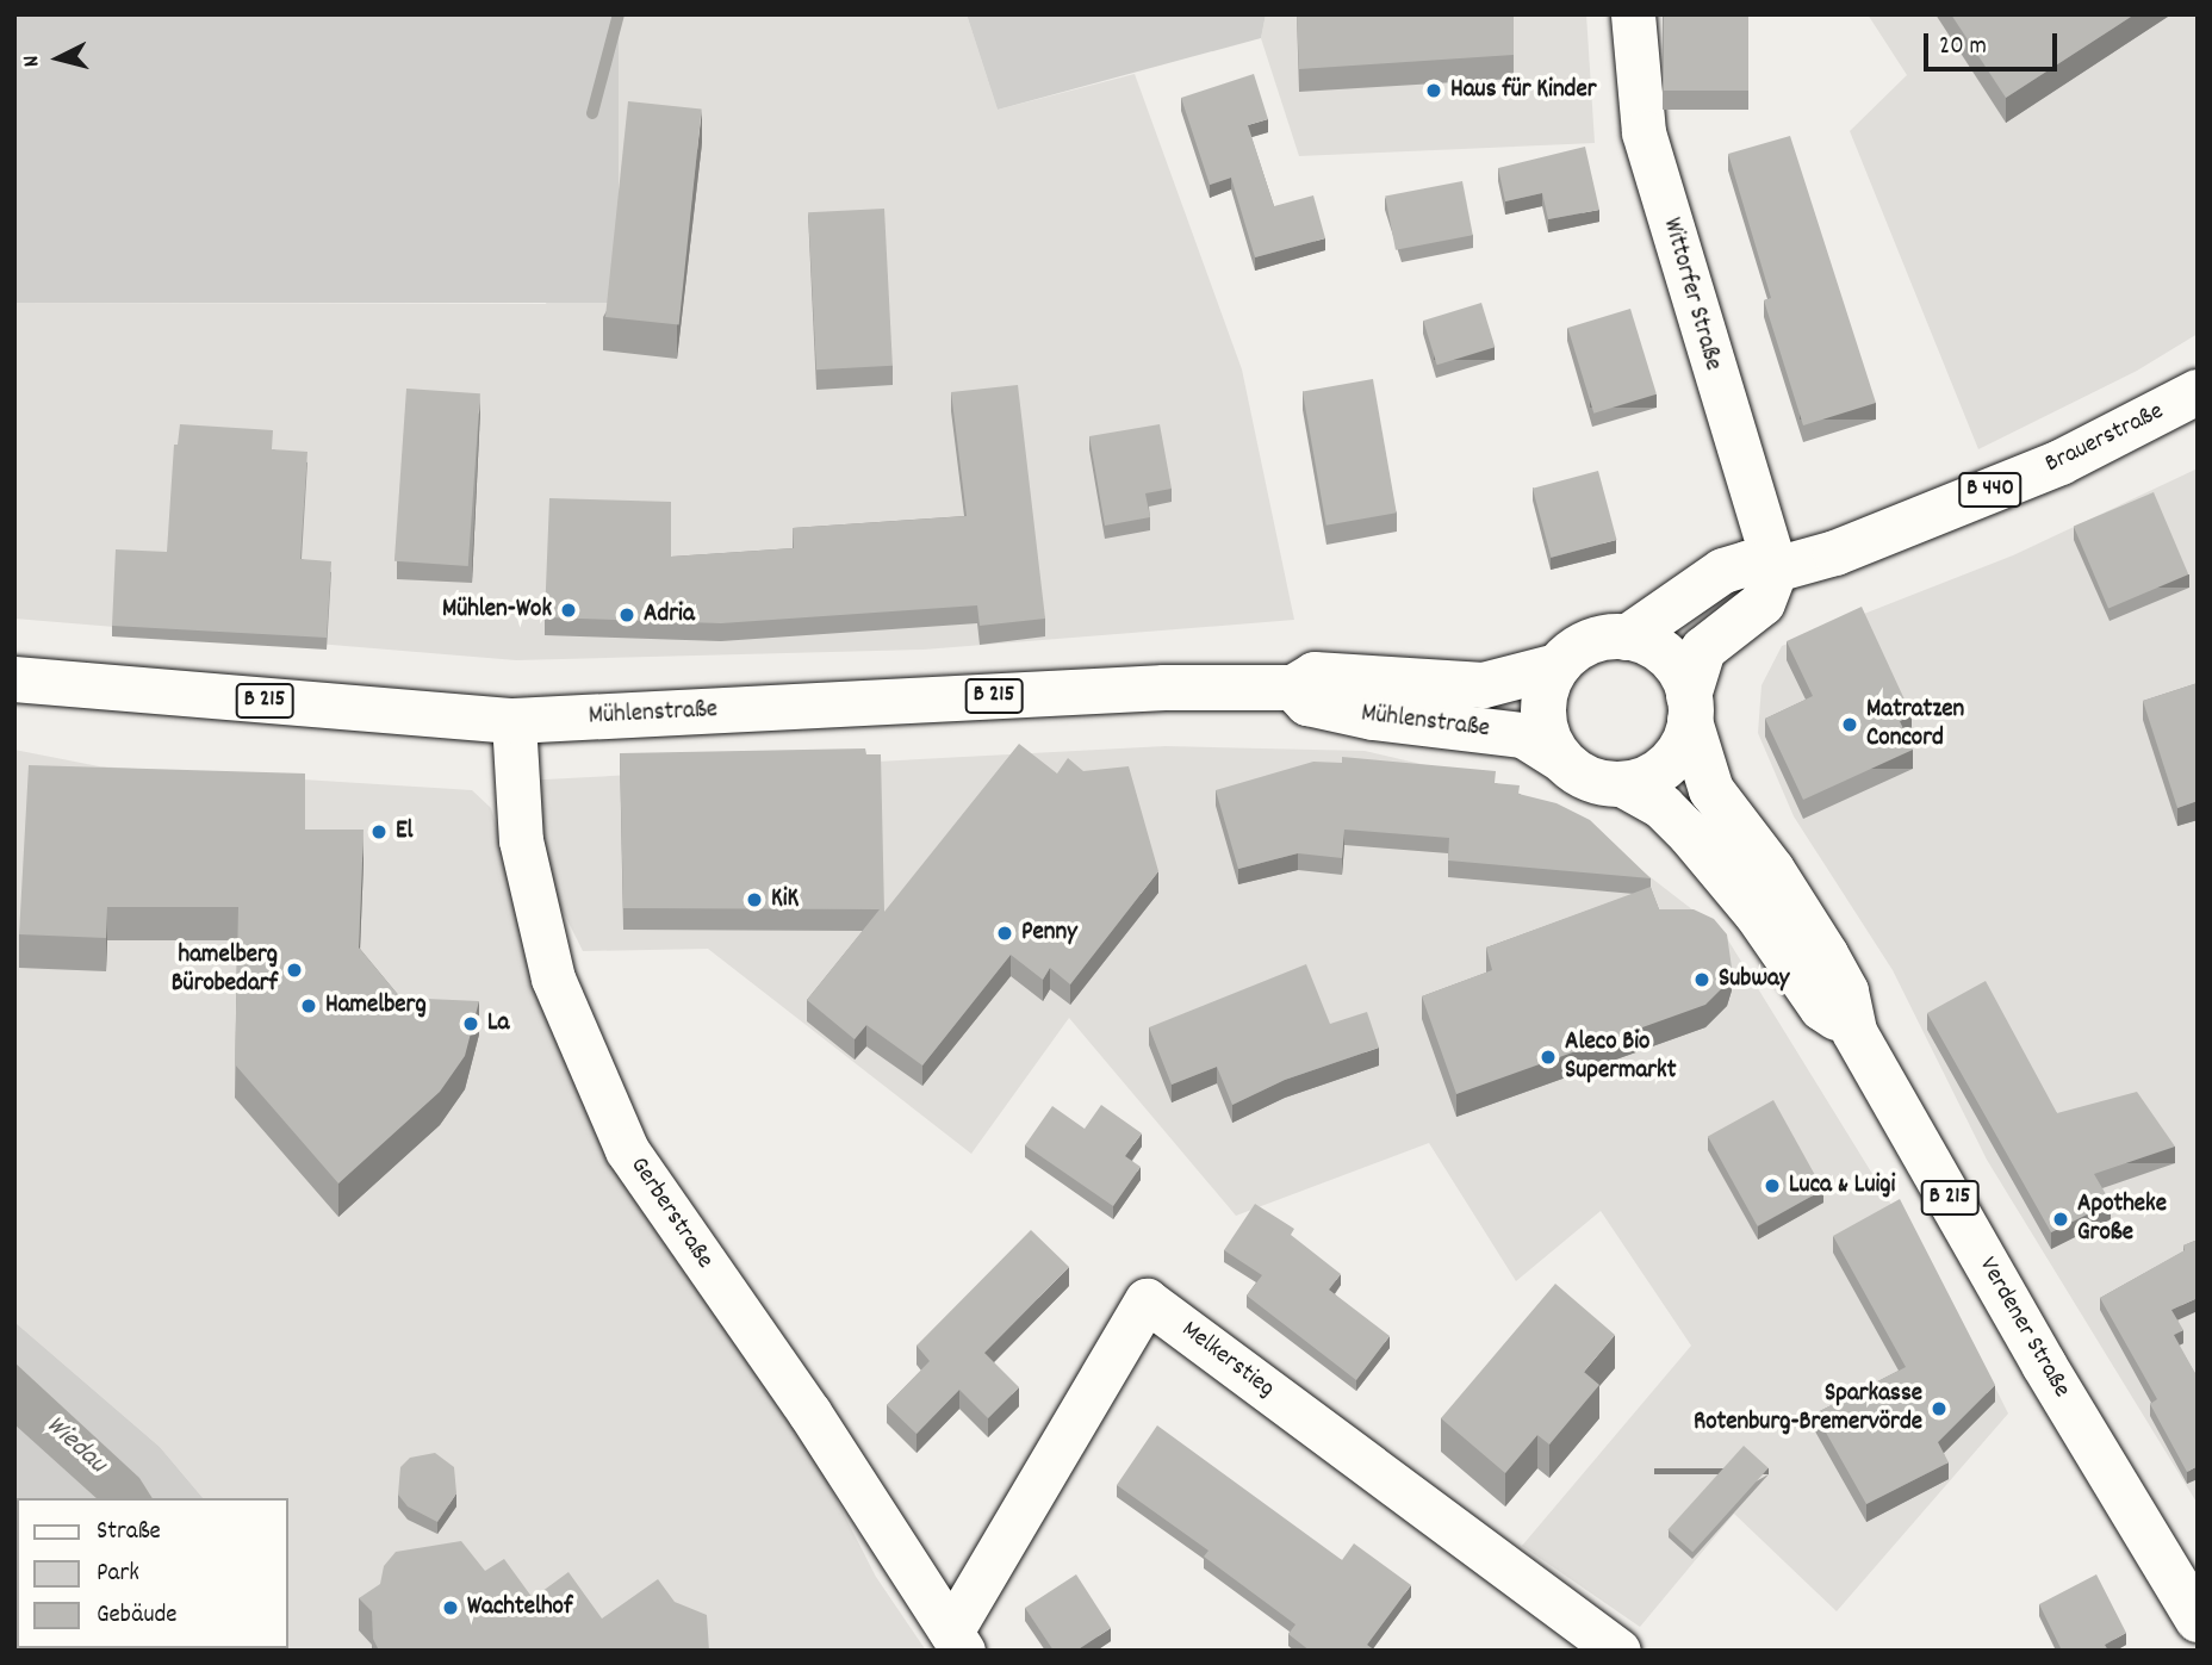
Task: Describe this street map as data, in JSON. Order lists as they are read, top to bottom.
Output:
{
  "streets": {
    "main road": [
      "Brauerstraße",
      "B 440",
      "B 215",
      "Mühlenstraße",
      "Verdener Straße"
    ],
    "street": ["Wittorfer Straße", "Gerberstraße", "Melkerstieg"]
  },
  "crossings": [
    ["Wittorfer Straße", "Brauerstraße"],
    ["Brauerstraße", "Mühlenstraße"],
    ["Brauerstraße", "Verdener Straße"],
    ["Mühlenstraße", "Gerberstraße"],
    ["Mühlenstraße", "Verdener Straße"],
    ["Gerberstraße", "Melkerstieg"]
  ],
  "water": ["Wiedau"],
  "places": [
    "Haus für Kinder",
    "Mühlen-Wok",
    "Adria",
    "Matratzen Concord",
    "El",
    "KiK",
    "Penny",
    "hamelberg Bürobedarf",
    "Subway",
    "Hamelberg",
    "La",
    "Aleco Bio Supermarkt",
    "Luca & Luigi",
    "Apotheke Große",
    "Sparkasse Rotenburg-Bremervörde",
    "Wachtelhof"
  ],
  "legend": ["Straße", "Park", "Gebäude"],
  "scale_bar": "20 m",
  "north": "left"
}
